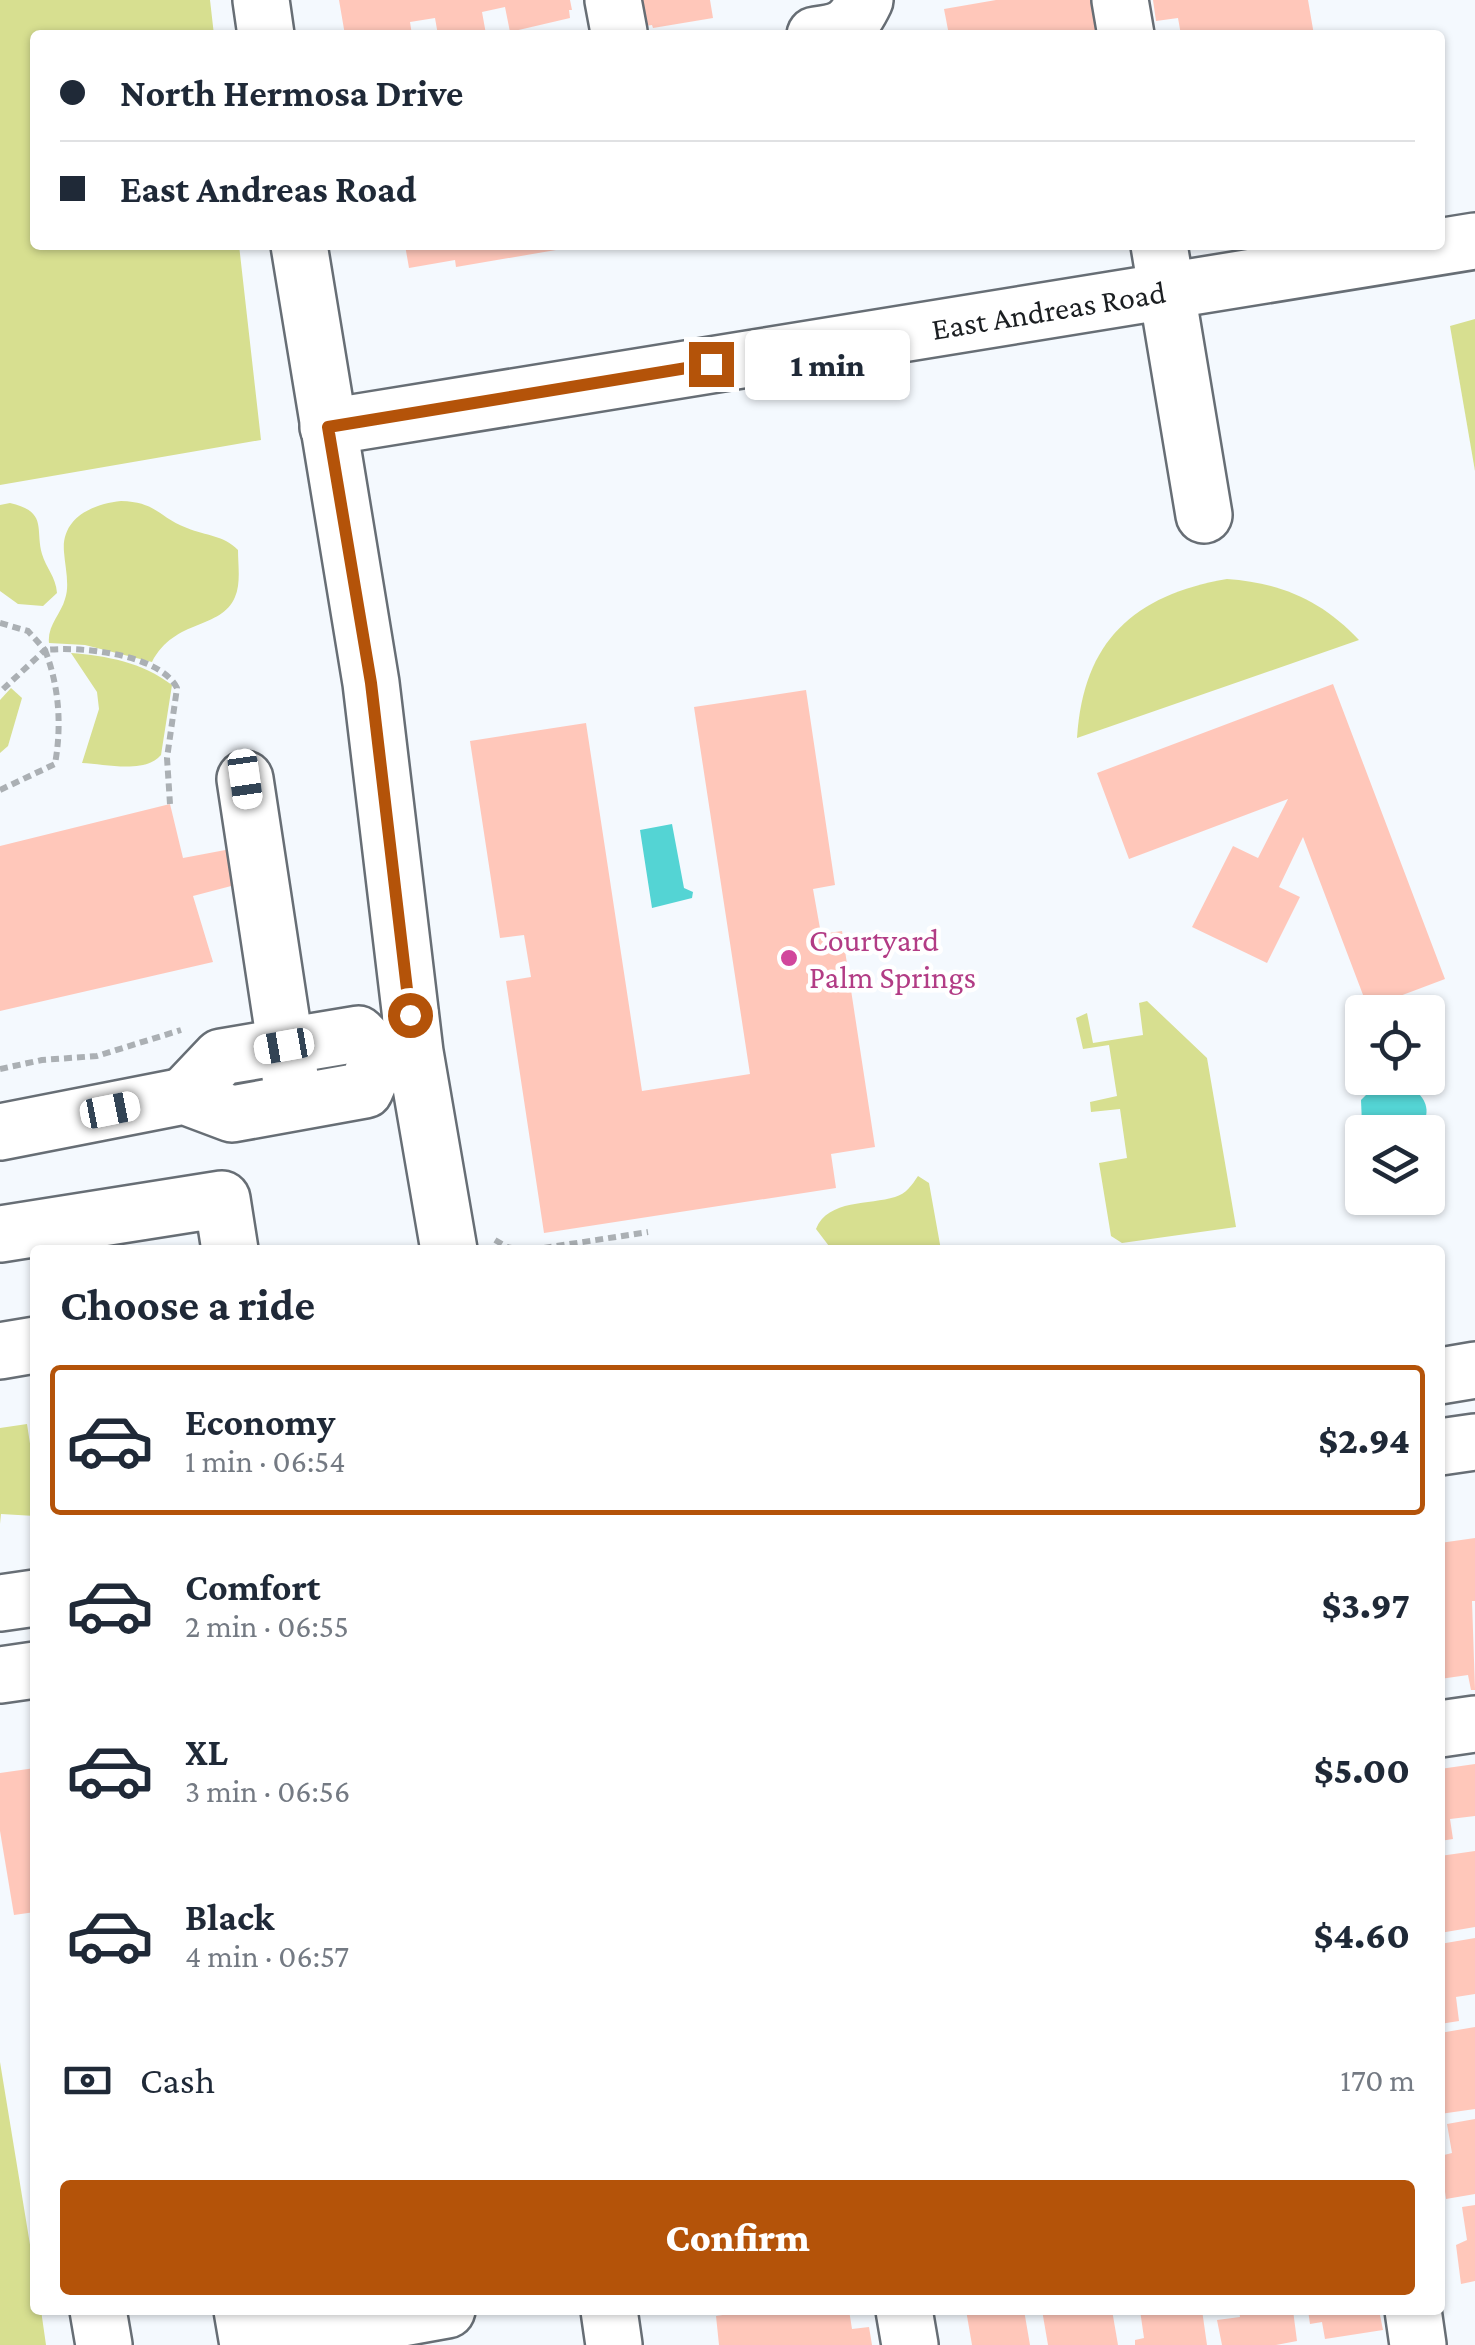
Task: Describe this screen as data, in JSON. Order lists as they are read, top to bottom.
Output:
{
  "streets": {
    "street": ["East Andreas Road"]
  },
  "places": ["Courtyard Palm Springs"],
  "page": {
    "banner": ["North Hermosa Drive", "East Andreas Road"],
    "bubble": "1 min",
    "heading": "Choose a ride",
    "list": [
      {
        "name": "Economy",
        "note": "1 min · 06:54",
        "value": "$2.94"
      },
      {
        "name": "Comfort",
        "note": "2 min · 06:55",
        "value": "$3.97"
      },
      {
        "name": "XL",
        "note": "3 min · 06:56",
        "value": "$5.00"
      },
      {
        "name": "Black",
        "note": "4 min · 06:57",
        "value": "$4.60"
      }
    ],
    "pay": ["Cash", "170 m"],
    "buttons": "Confirm"
  }
}
